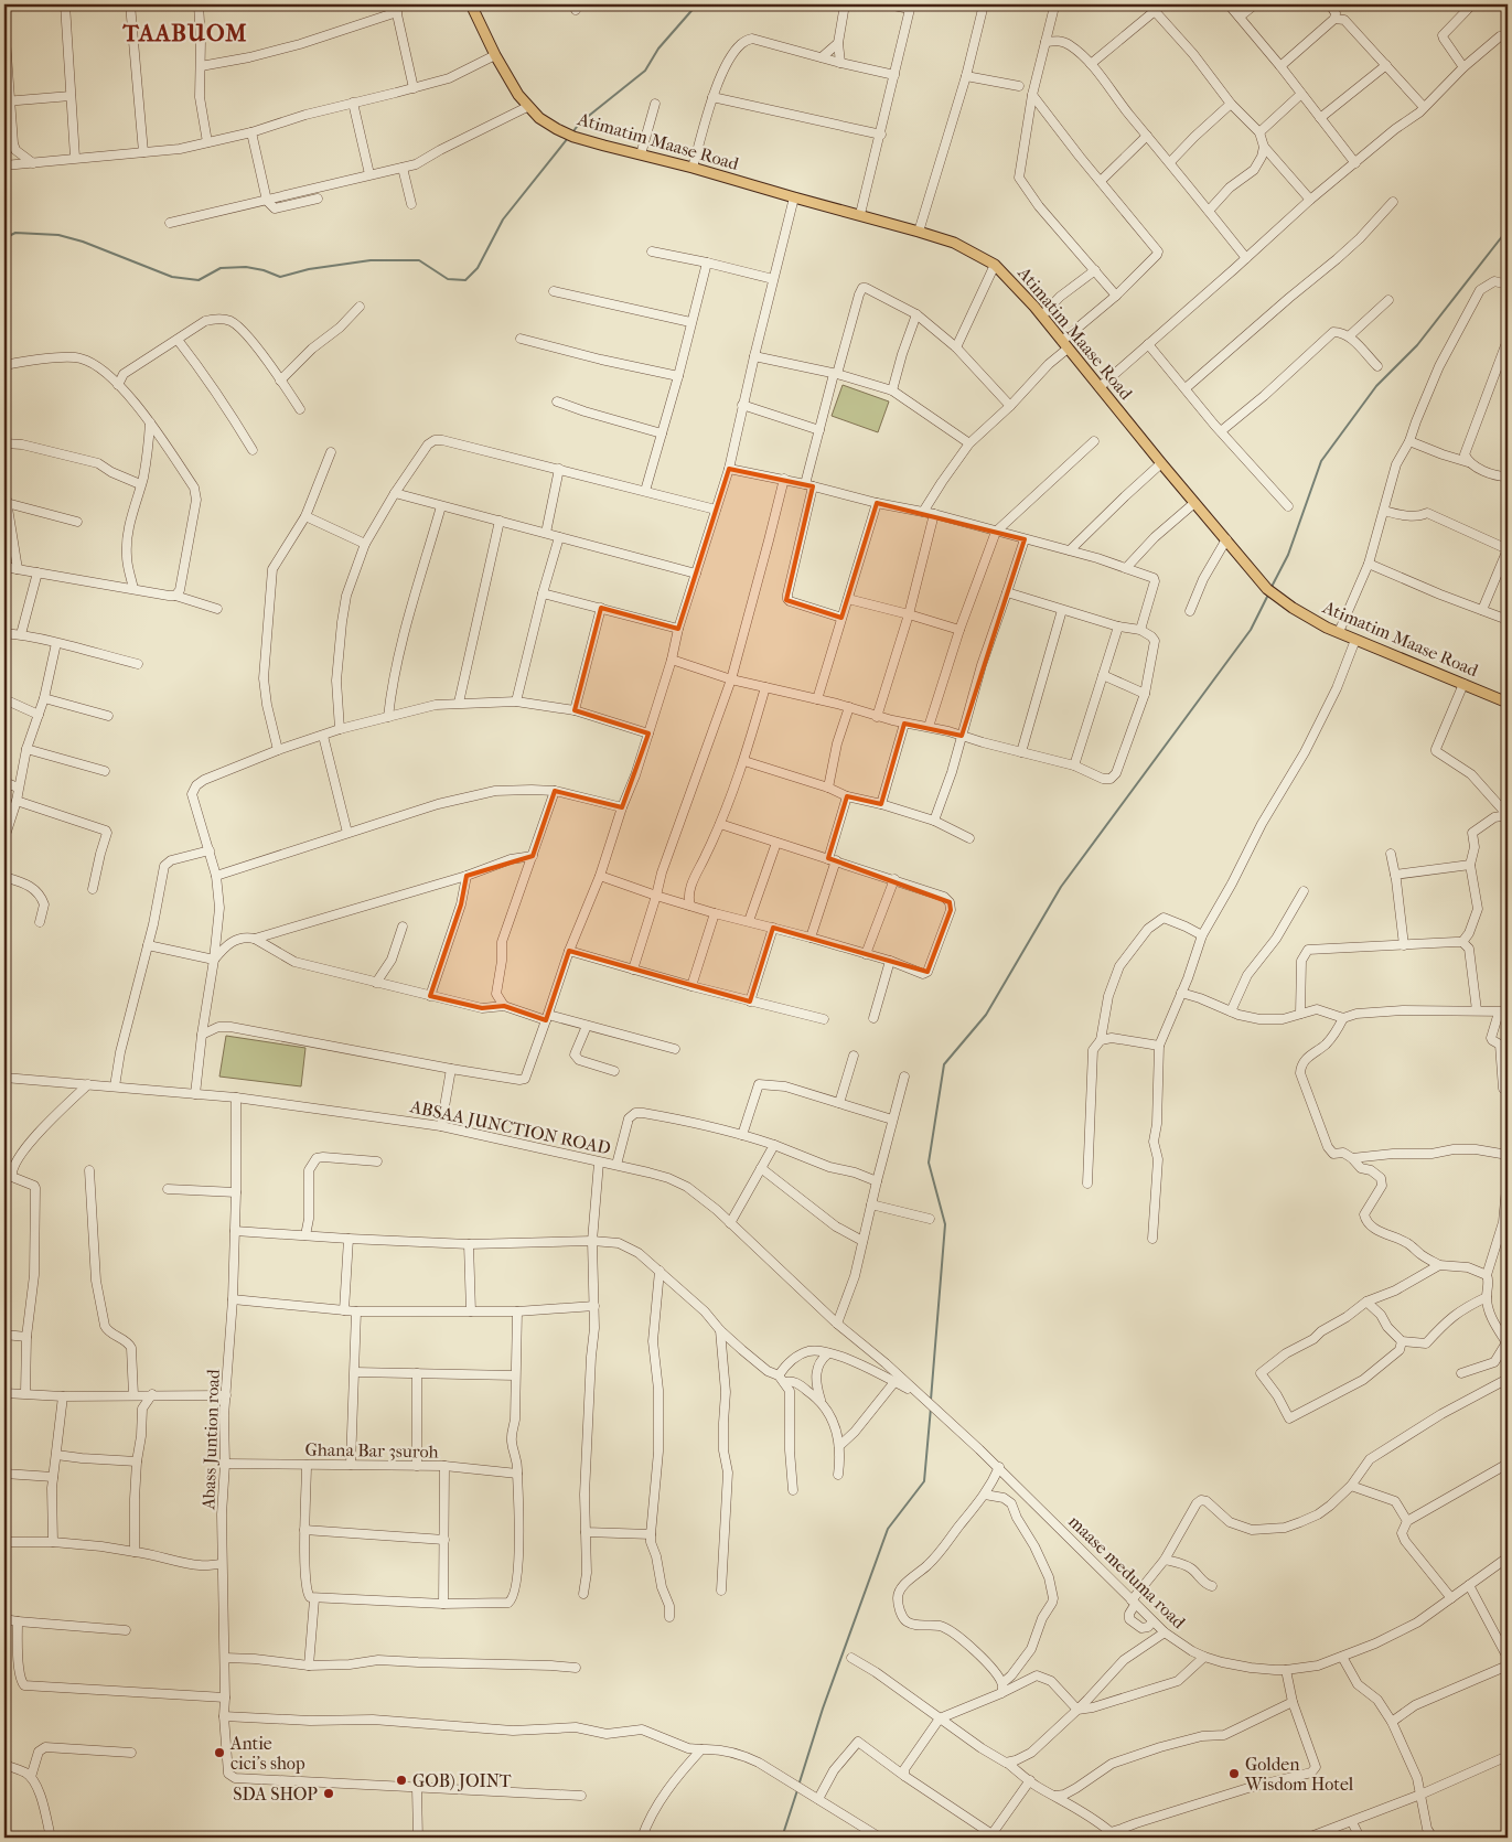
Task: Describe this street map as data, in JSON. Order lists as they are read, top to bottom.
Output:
{
  "streets": {
    "main road": ["Atimatim Maase Road"],
    "street": [
      "ABSAA JUNCTION ROAD",
      "Abass Juntion road",
      "Ghana Bar 3suroh",
      "maase meduma road"
    ]
  },
  "crossings": [
    ["ABSAA JUNCTION ROAD", "Abass Juntion road"],
    ["ABSAA JUNCTION ROAD", "maase meduma road"],
    ["Abass Juntion road", "Ghana Bar 3suroh"]
  ],
  "districts": ["TAABUOM"],
  "places": [
    "Antie cici's shop",
    "Golden Wisdom Hotel",
    "GOB) JOINT",
    "SDA SHOP"
  ]
}
